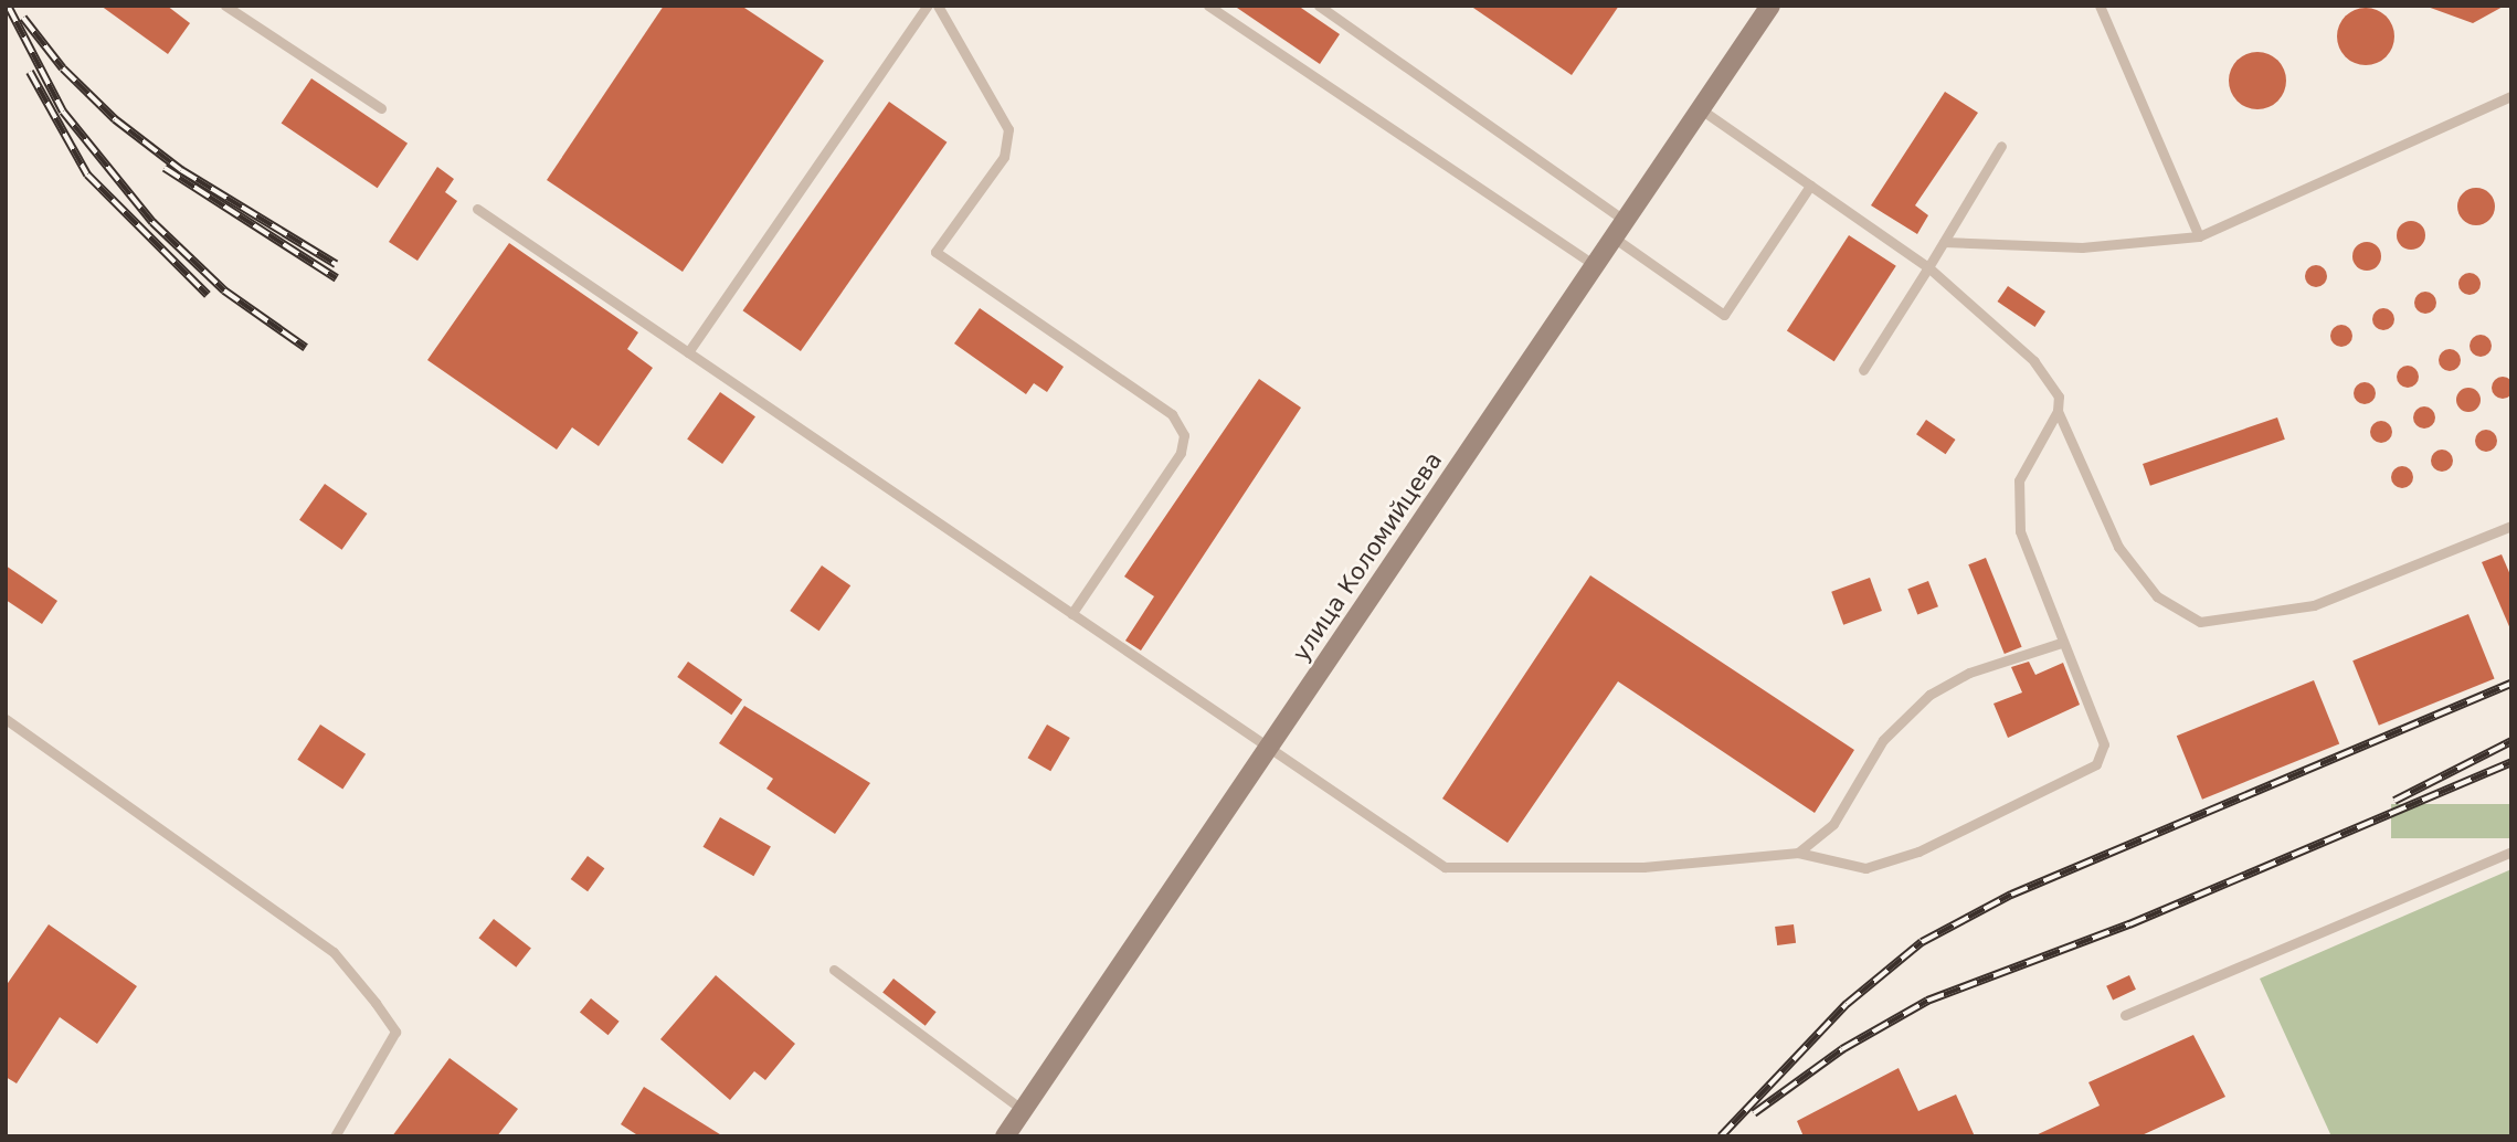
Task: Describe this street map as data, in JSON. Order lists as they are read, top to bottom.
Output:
{
  "streets": {
    "street": ["улица Коломийцева"]
  }
}
